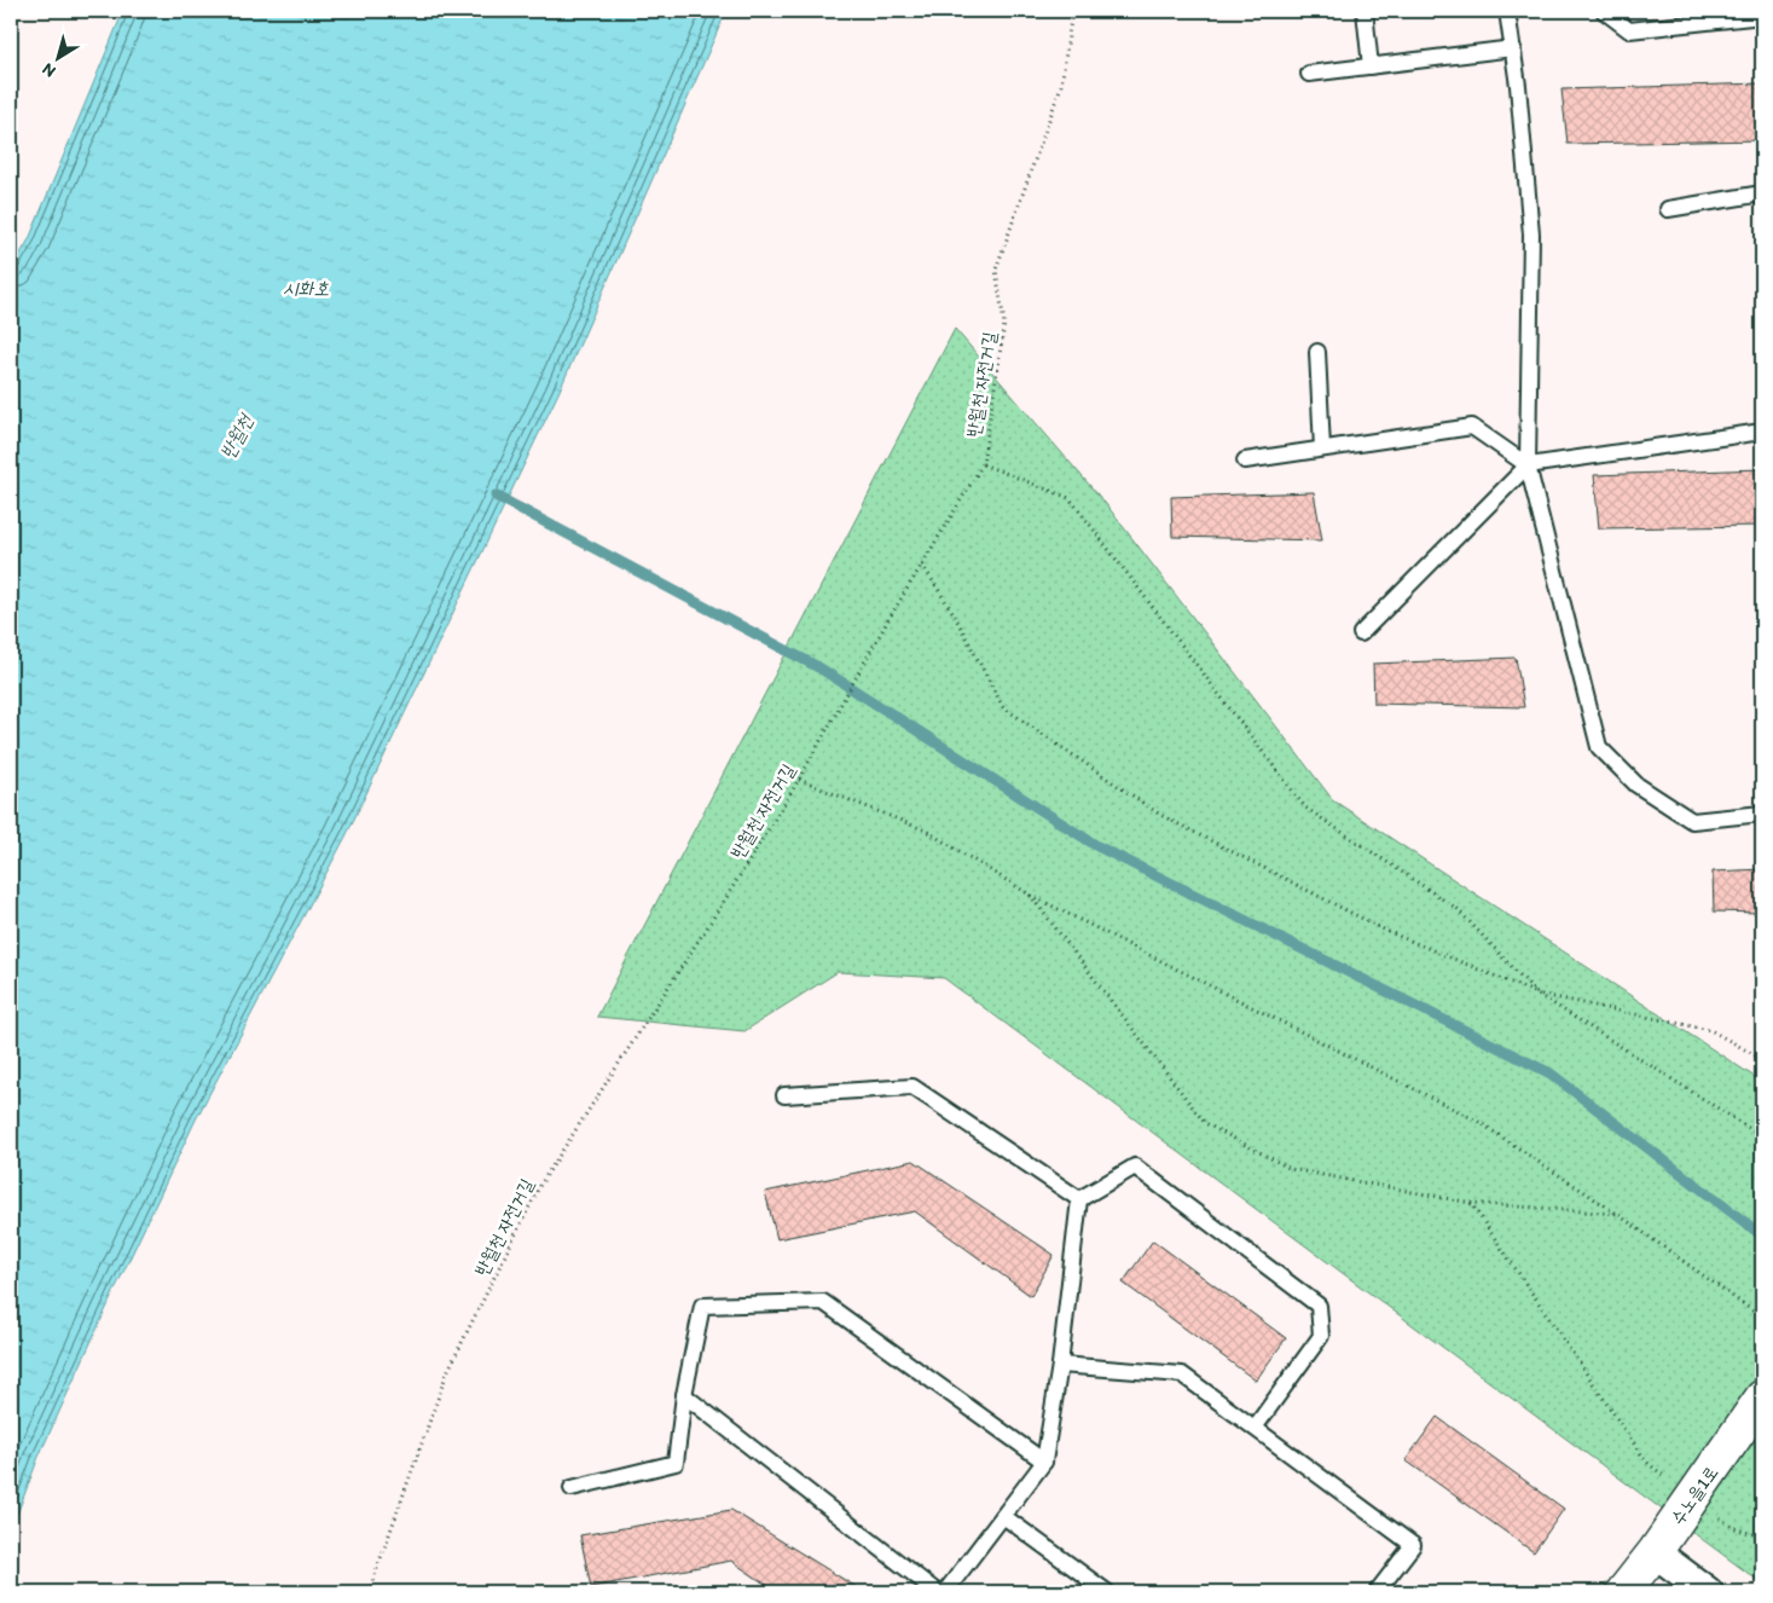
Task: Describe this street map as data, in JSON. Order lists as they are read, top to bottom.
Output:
{
  "streets": {
    "street": ["수노을1로"],
    "path": ["반월천 자전거길"]
  },
  "water": ["시화호", "반월천"],
  "north": "bottom left"
}
